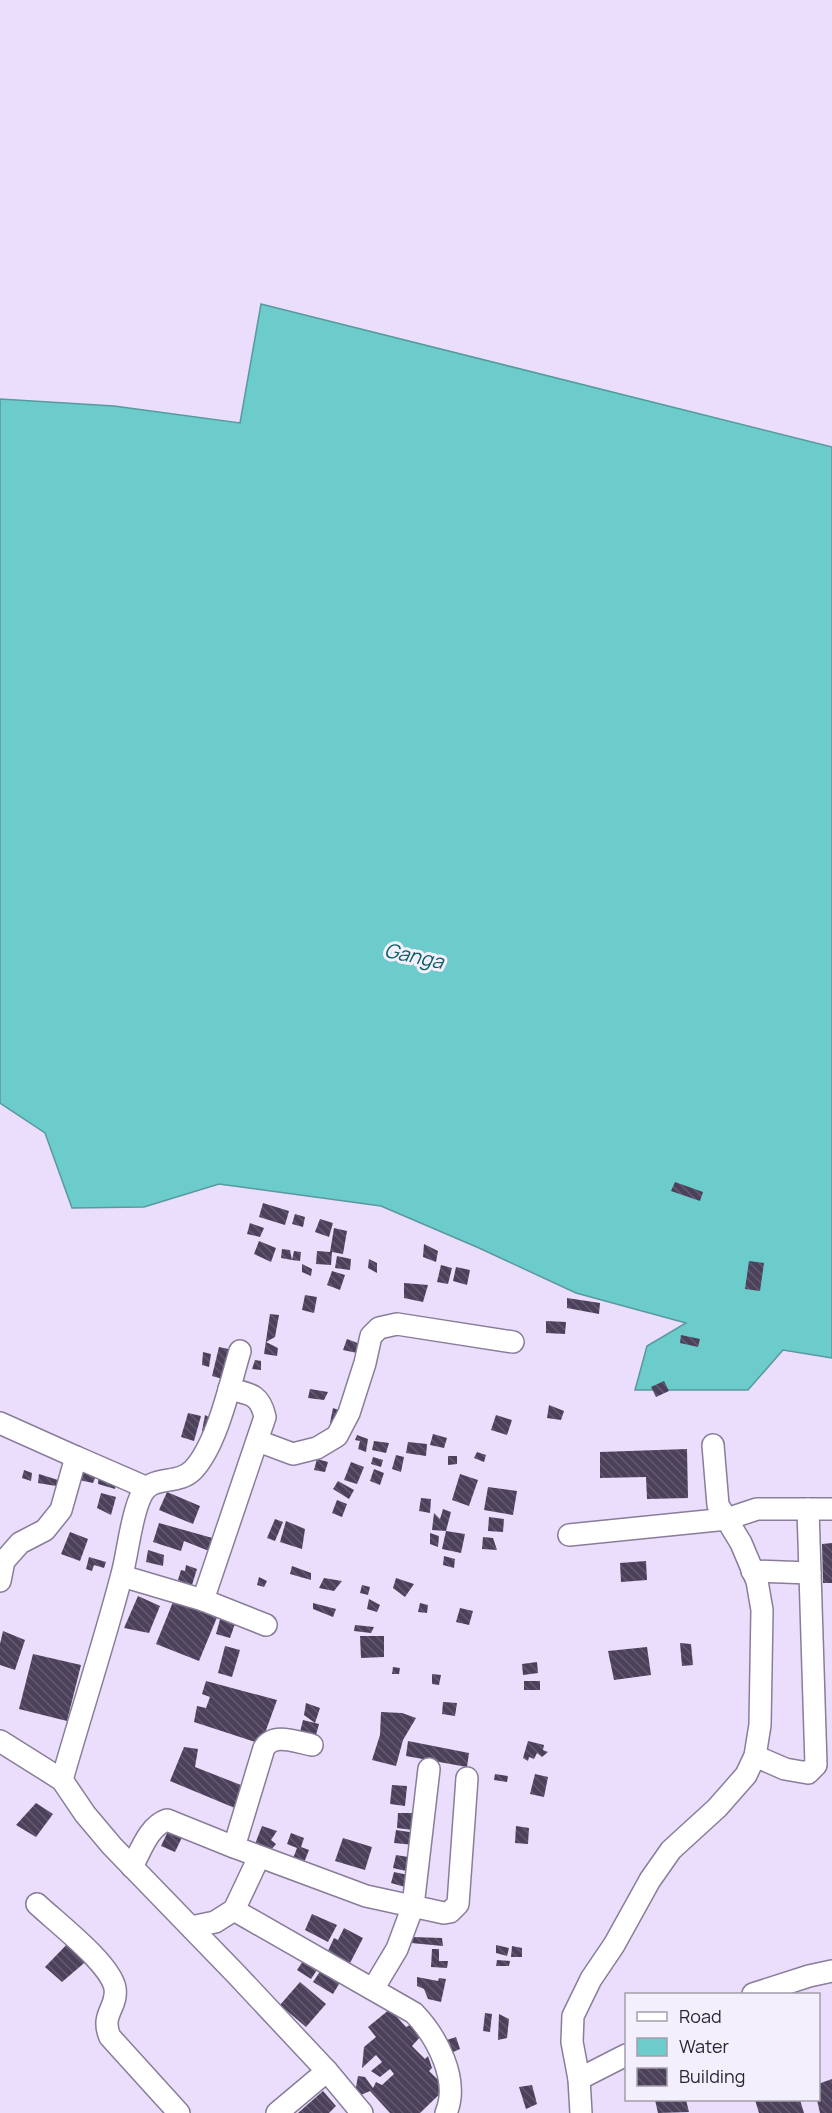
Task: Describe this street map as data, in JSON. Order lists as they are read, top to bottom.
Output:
{
  "water": ["Ganga"],
  "legend": ["Road", "Water", "Building"]
}
